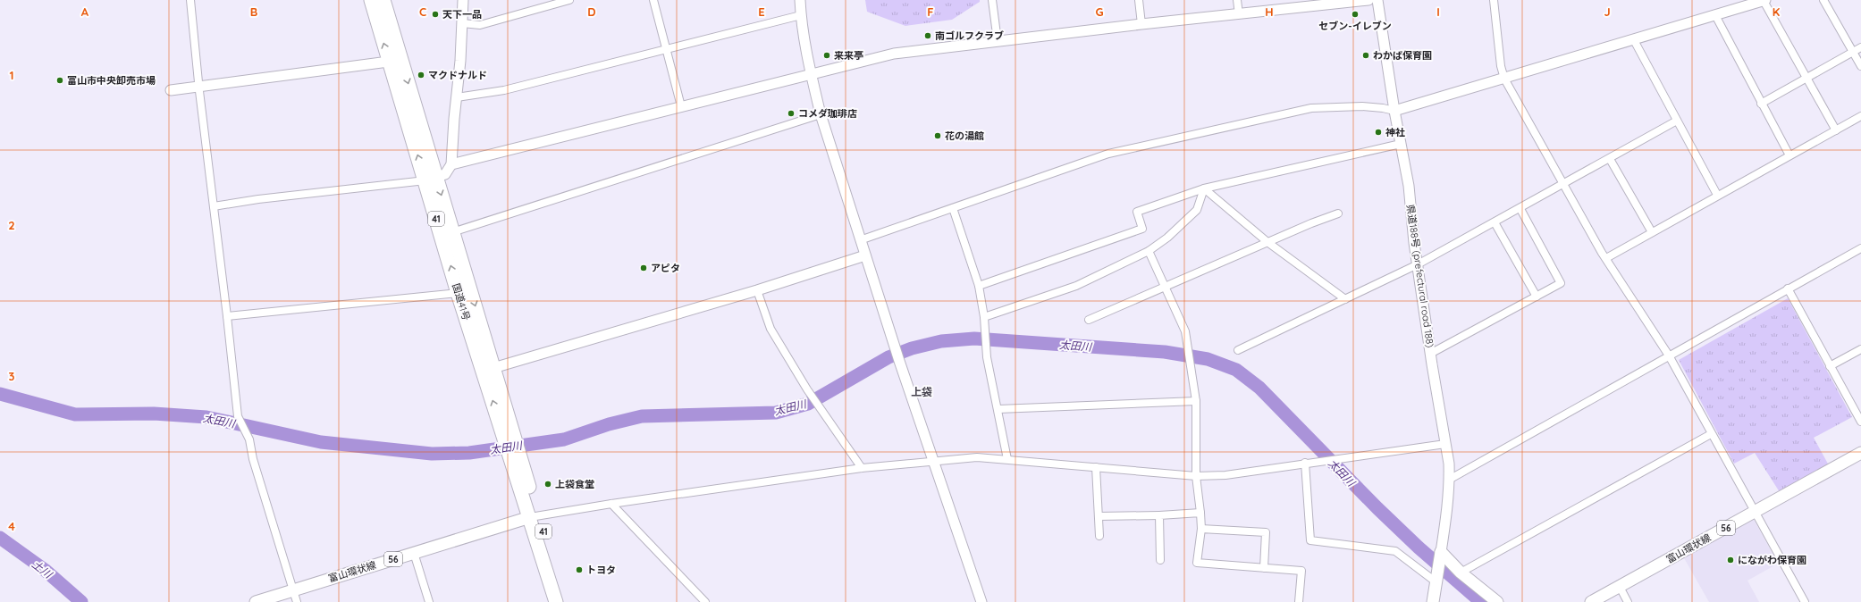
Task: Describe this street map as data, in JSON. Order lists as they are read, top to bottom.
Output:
{
  "streets": {
    "highway": ["41", "国道41号"],
    "main road": ["56", "富山環状線"],
    "street": ["県道188号 (prefectural road 188)"]
  },
  "crossings": [
    ["国道41号", "富山環状線"]
  ],
  "districts": ["上袋"],
  "water": ["太田川", "土川"],
  "places": [
    "天下一品",
    "セブン-イレブン",
    "南ゴルフクラブ",
    "来来亭",
    "わかば保育園",
    "マクドナルド",
    "富山市中央卸売市場",
    "コメダ珈琲店",
    "神社",
    "花の湯館",
    "アピタ",
    "上袋食堂",
    "にながわ保育園",
    "トヨタ"
  ],
  "grid": {
    "columns": [
      "A",
      "B",
      "C",
      "D",
      "E",
      "F",
      "G",
      "H",
      "I",
      "J",
      "K"
    ],
    "rows": [
      "1",
      "2",
      "3",
      "4"
    ]
  }
}
